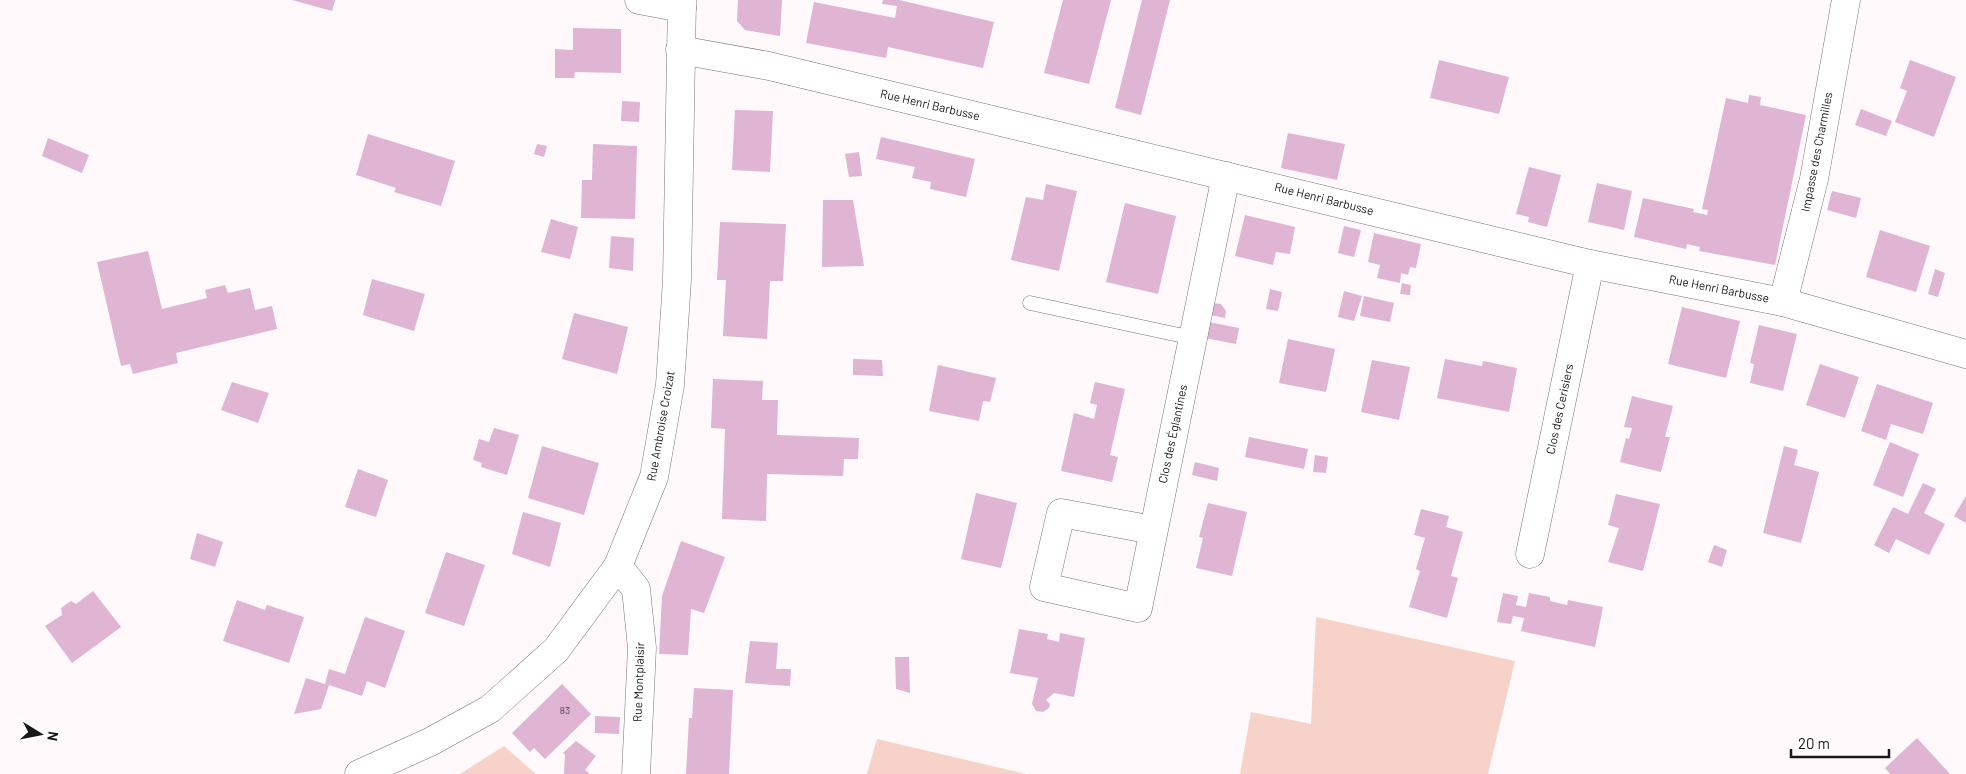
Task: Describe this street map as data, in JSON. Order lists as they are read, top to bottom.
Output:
{
  "streets": {
    "street": [
      "Rue Henri Barbusse",
      "Impasse des Charmilles",
      "Clos des Cerisiers",
      "Rue Ambroise Croizat",
      "Clos des Églantines",
      "Rue Montplaisir"
    ]
  },
  "crossings": [
    ["Rue Henri Barbusse", "Impasse des Charmilles"],
    ["Rue Henri Barbusse", "Clos des Cerisiers"],
    ["Rue Henri Barbusse", "Rue Ambroise Croizat"],
    ["Rue Henri Barbusse", "Clos des Églantines"],
    ["Rue Ambroise Croizat", "Rue Montplaisir"]
  ],
  "house_numbers": ["83"],
  "scale_bar": "20 m",
  "north": "right"
}
